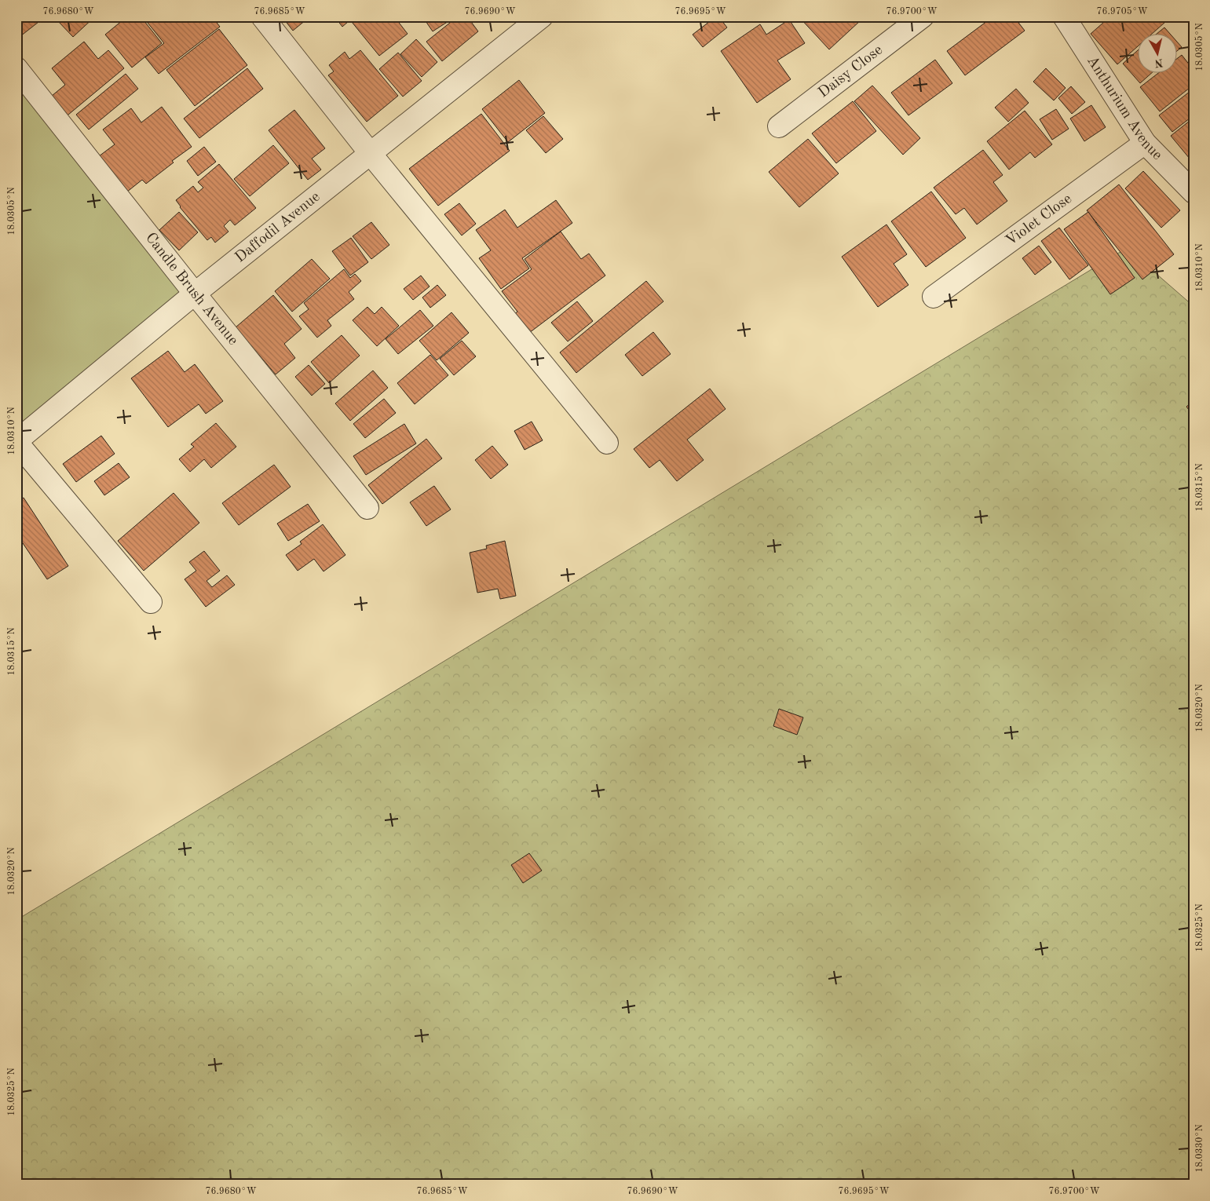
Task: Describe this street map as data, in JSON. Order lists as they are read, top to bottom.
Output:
{
  "streets": {
    "street": [
      "Daisy Close",
      "Anthurium Avenue",
      "Violet Close",
      "Daffodil Avenue",
      "Candle Brush Avenue"
    ]
  },
  "crossings": [
    ["Anthurium Avenue", "Violet Close"],
    ["Daffodil Avenue", "Candle Brush Avenue"]
  ],
  "north": "bottom",
  "coordinates": [
    "76.9680°W",
    "76.9685°W",
    "76.9690°W",
    "76.9695°W",
    "76.9700°W",
    "76.9705°W",
    "18.0305°N",
    "18.0310°N",
    "18.0315°N",
    "18.0320°N",
    "18.0325°N",
    "18.0330°N"
  ]
}
